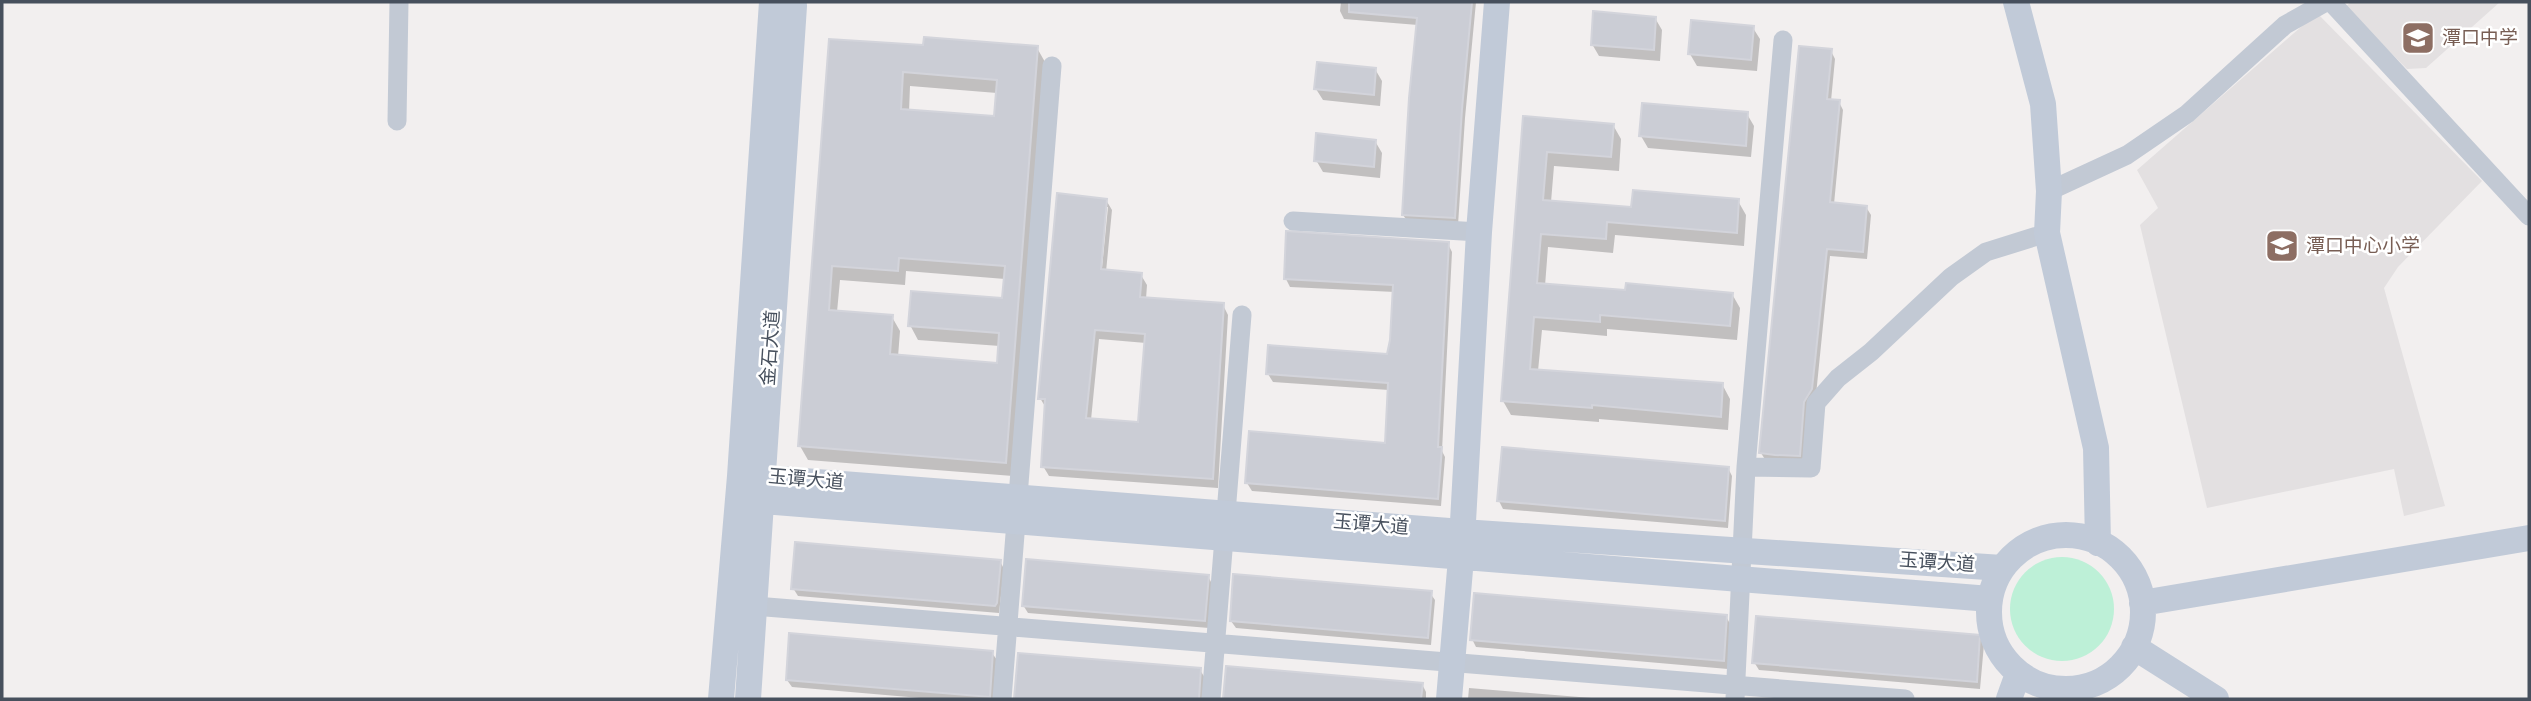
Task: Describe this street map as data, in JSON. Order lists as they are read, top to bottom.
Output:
{
  "streets": {
    "main road": ["金石大道", "玉谭大道"]
  },
  "crossings": [
    ["金石大道", "玉谭大道"]
  ],
  "places": {
    "school or university": ["潭口中学", "潭口中心小学"]
  }
}
